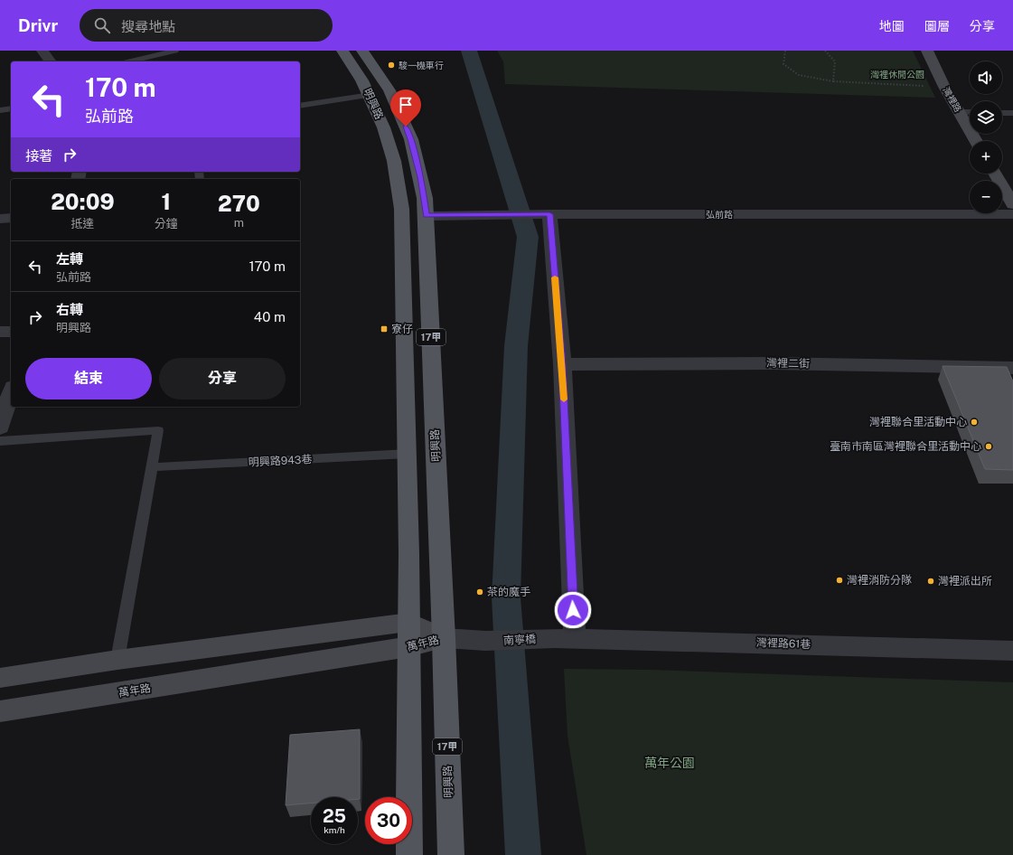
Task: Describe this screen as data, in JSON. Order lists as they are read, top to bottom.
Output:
{
  "streets": {
    "main road": ["明興路", "17甲"],
    "street": [
      "灣裡路",
      "弘前路",
      "灣裡二街",
      "南寧橋",
      "萬年路",
      "灣裡路61巷"
    ],
    "lane": ["明興路943巷"]
  },
  "crossings": [
    ["明興路", "弘前路"],
    ["明興路", "明興路943巷"],
    ["明興路", "南寧橋"],
    ["明興路", "萬年路"],
    ["南寧橋", "萬年路"],
    ["南寧橋", "灣裡路61巷"]
  ],
  "parks": ["灣裡休閒公園", "萬年公園"],
  "places": {
    "other": [
      "駿一機車行",
      "灣裡聯合里活動中心",
      "臺南市南區灣裡聯合里活動中心",
      "灣裡消防分隊",
      "灣裡派出所",
      "茶的魔手"
    ],
    "transit": ["寮仔"]
  },
  "page": {
    "header": "Drivr",
    "search": "搜尋地點",
    "nav": ["地圖", "圖層", "分享"],
    "map_buttons": ["+", "−"],
    "turn": ["170 m", "弘前路"],
    "then": "接著",
    "eta": [
      "20:09",
      "抵達",
      "1",
      "分鐘",
      "270",
      "m"
    ],
    "list": [
      {
        "name": "左轉",
        "note": "弘前路",
        "value": "170 m"
      },
      {
        "name": "右轉",
        "note": "明興路",
        "value": "40 m"
      }
    ],
    "buttons": ["結束", "分享"],
    "speed": "25 km/h",
    "limit": "30"
  }
}
